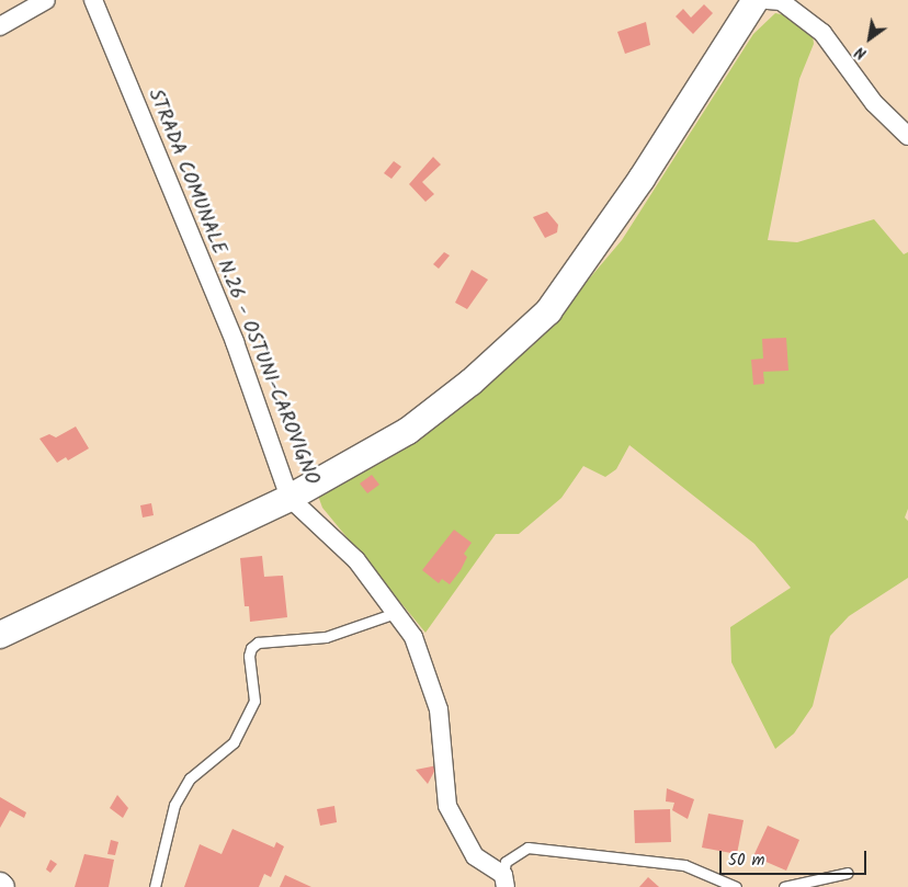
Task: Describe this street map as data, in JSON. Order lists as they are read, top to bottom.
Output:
{
  "streets": {
    "street": ["STRADA COMUNALE N.26 - OSTUNI-CAROVIGNO"]
  },
  "scale_bar": "50 m",
  "north": "bottom left"
}
